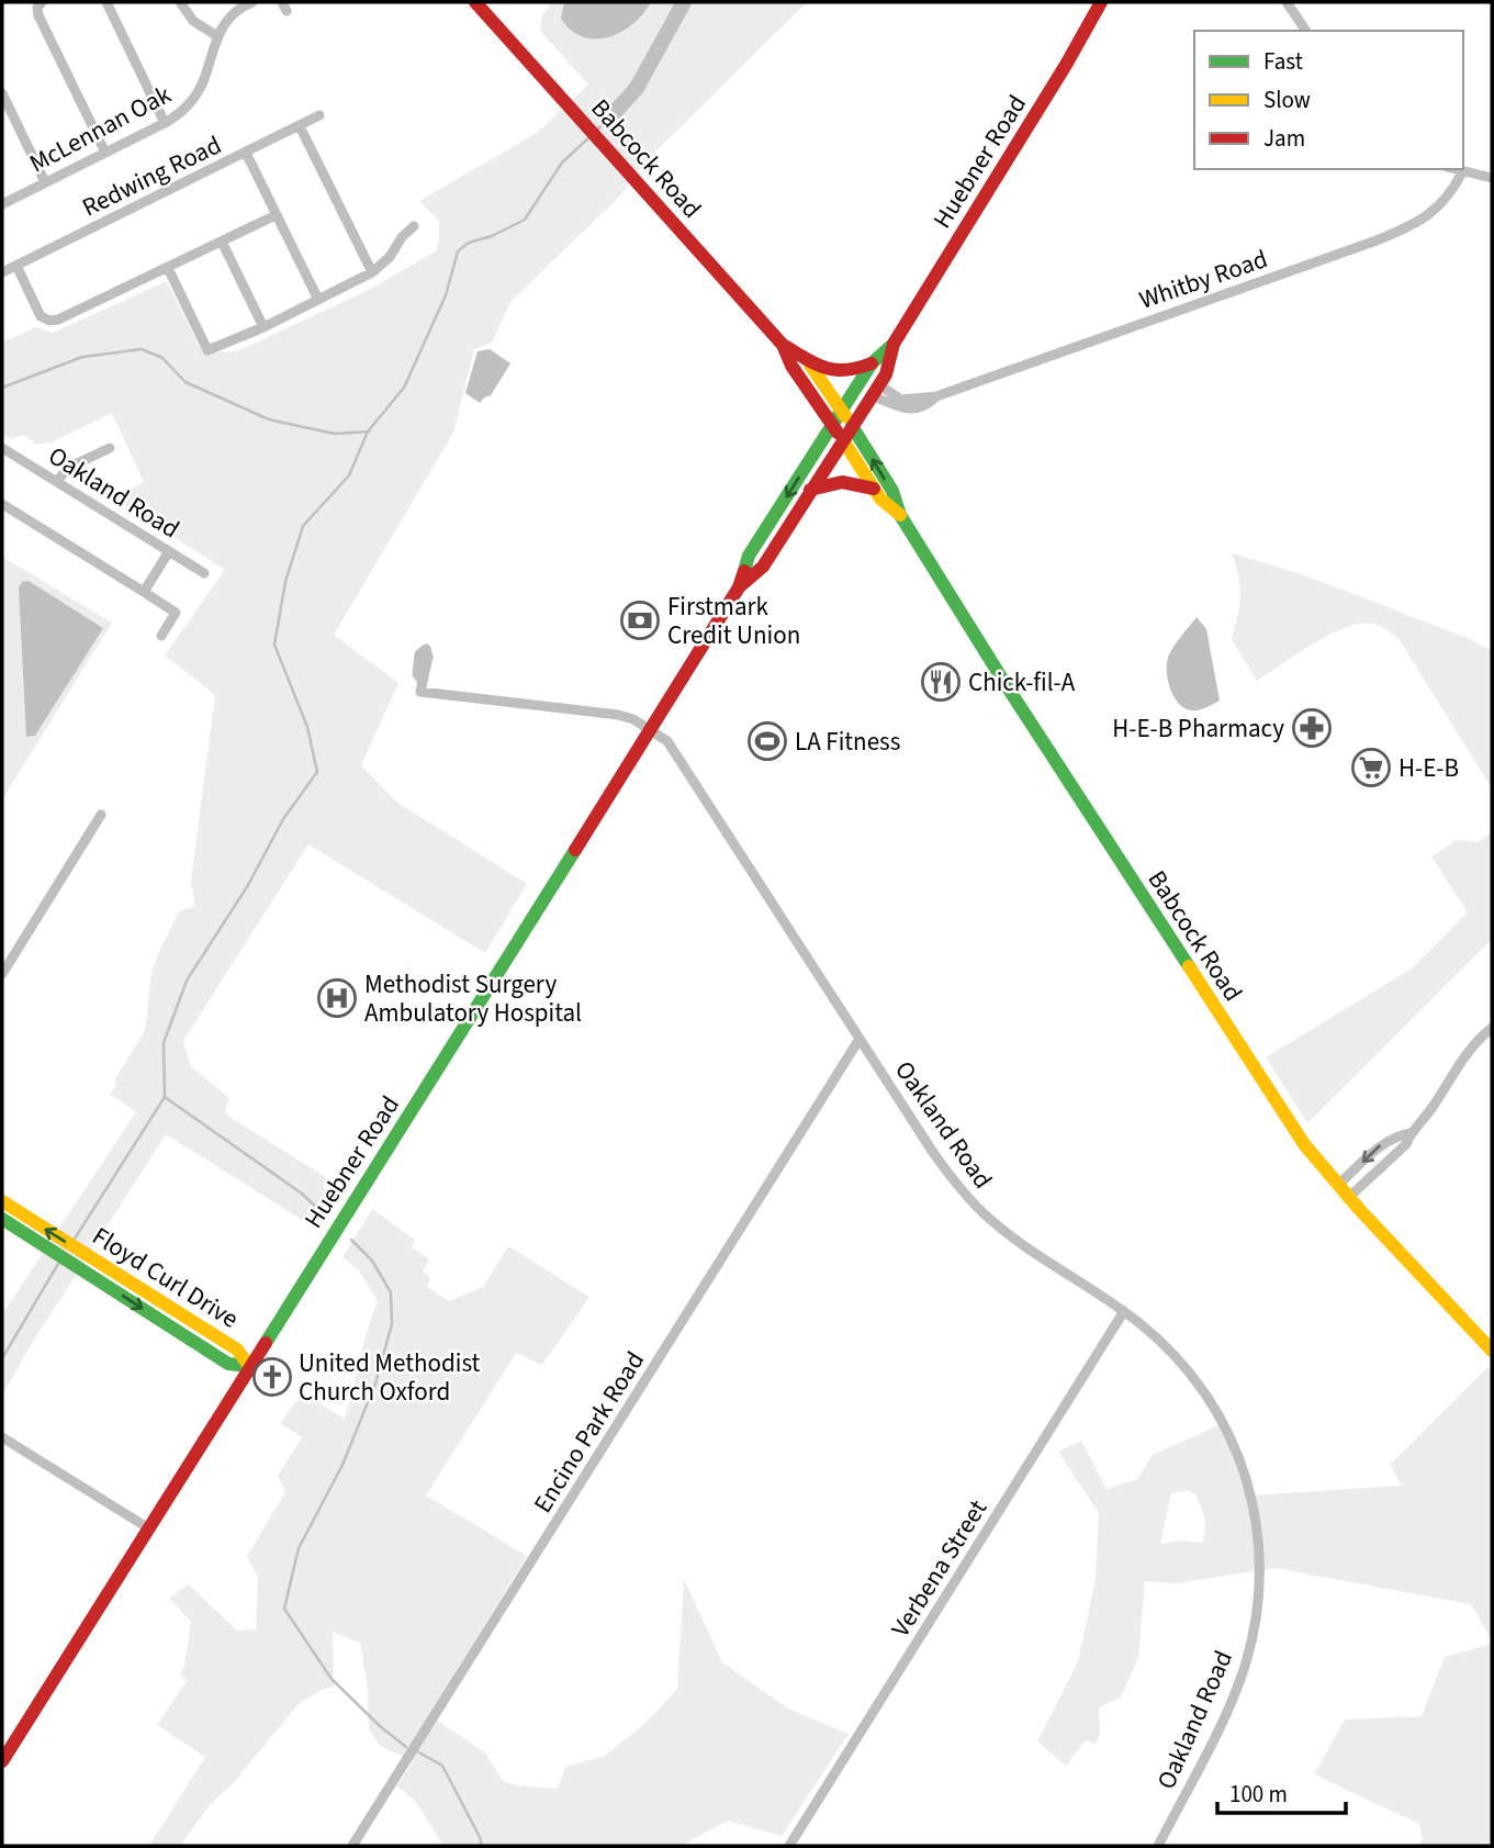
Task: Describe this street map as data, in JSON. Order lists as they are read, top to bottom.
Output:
{
  "streets": {
    "main road": ["Babcock Road", "Huebner Road", "Floyd Curl Drive"],
    "street": [
      "McLennan Oak",
      "Redwing Road",
      "Whitby Road",
      "Oakland Road",
      "Encino Park Road",
      "Verbena Street"
    ]
  },
  "crossings": [
    ["Babcock Road", "Huebner Road"],
    ["Huebner Road", "Whitby Road"],
    ["Huebner Road", "Oakland Road"],
    ["Huebner Road", "Floyd Curl Drive"],
    ["Oakland Road", "Encino Park Road"],
    ["Oakland Road", "Verbena Street"]
  ],
  "places": {
    "bank": ["Firstmark Credit Union"],
    "restaurant": ["Chick-fil-A"],
    "pharmacy": ["H-E-B Pharmacy"],
    "sports": ["LA Fitness"],
    "supermarket": ["H-E-B"],
    "hospital": ["Methodist Surgery Ambulatory Hospital"],
    "church": ["United Methodist Church Oxford"]
  },
  "legend": ["Fast", "Slow", "Jam"],
  "scale_bar": "100 m"
}
